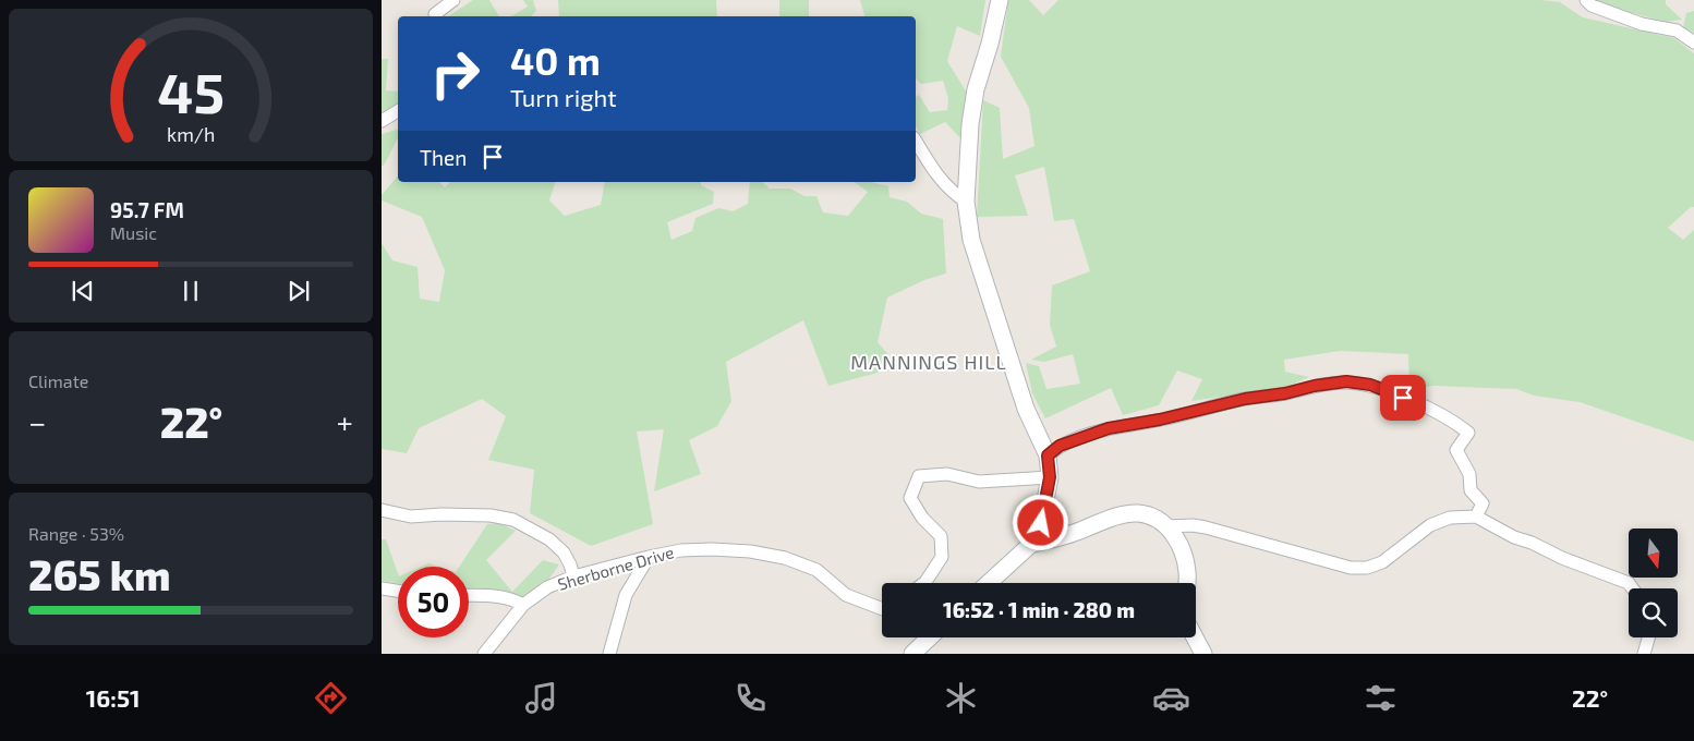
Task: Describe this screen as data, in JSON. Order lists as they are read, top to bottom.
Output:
{
  "streets": {
    "street": ["Sherborne Drive"]
  },
  "districts": ["MANNINGS HILL"],
  "north": "bottom",
  "page": {
    "turn": ["40 m", "Turn right"],
    "then": "Then",
    "song": ["95.7 FM", "Music"],
    "tile": [
      "Climate",
      ["Range · 53%", "265 km"]
    ],
    "heat": ["−", "22°", "+"],
    "limit": "50",
    "trip": "16:52 · 1 min · 280 m",
    "tabs": ["16:51", "22°"],
    "gauge": ["45", "km/h"]
  }
}
